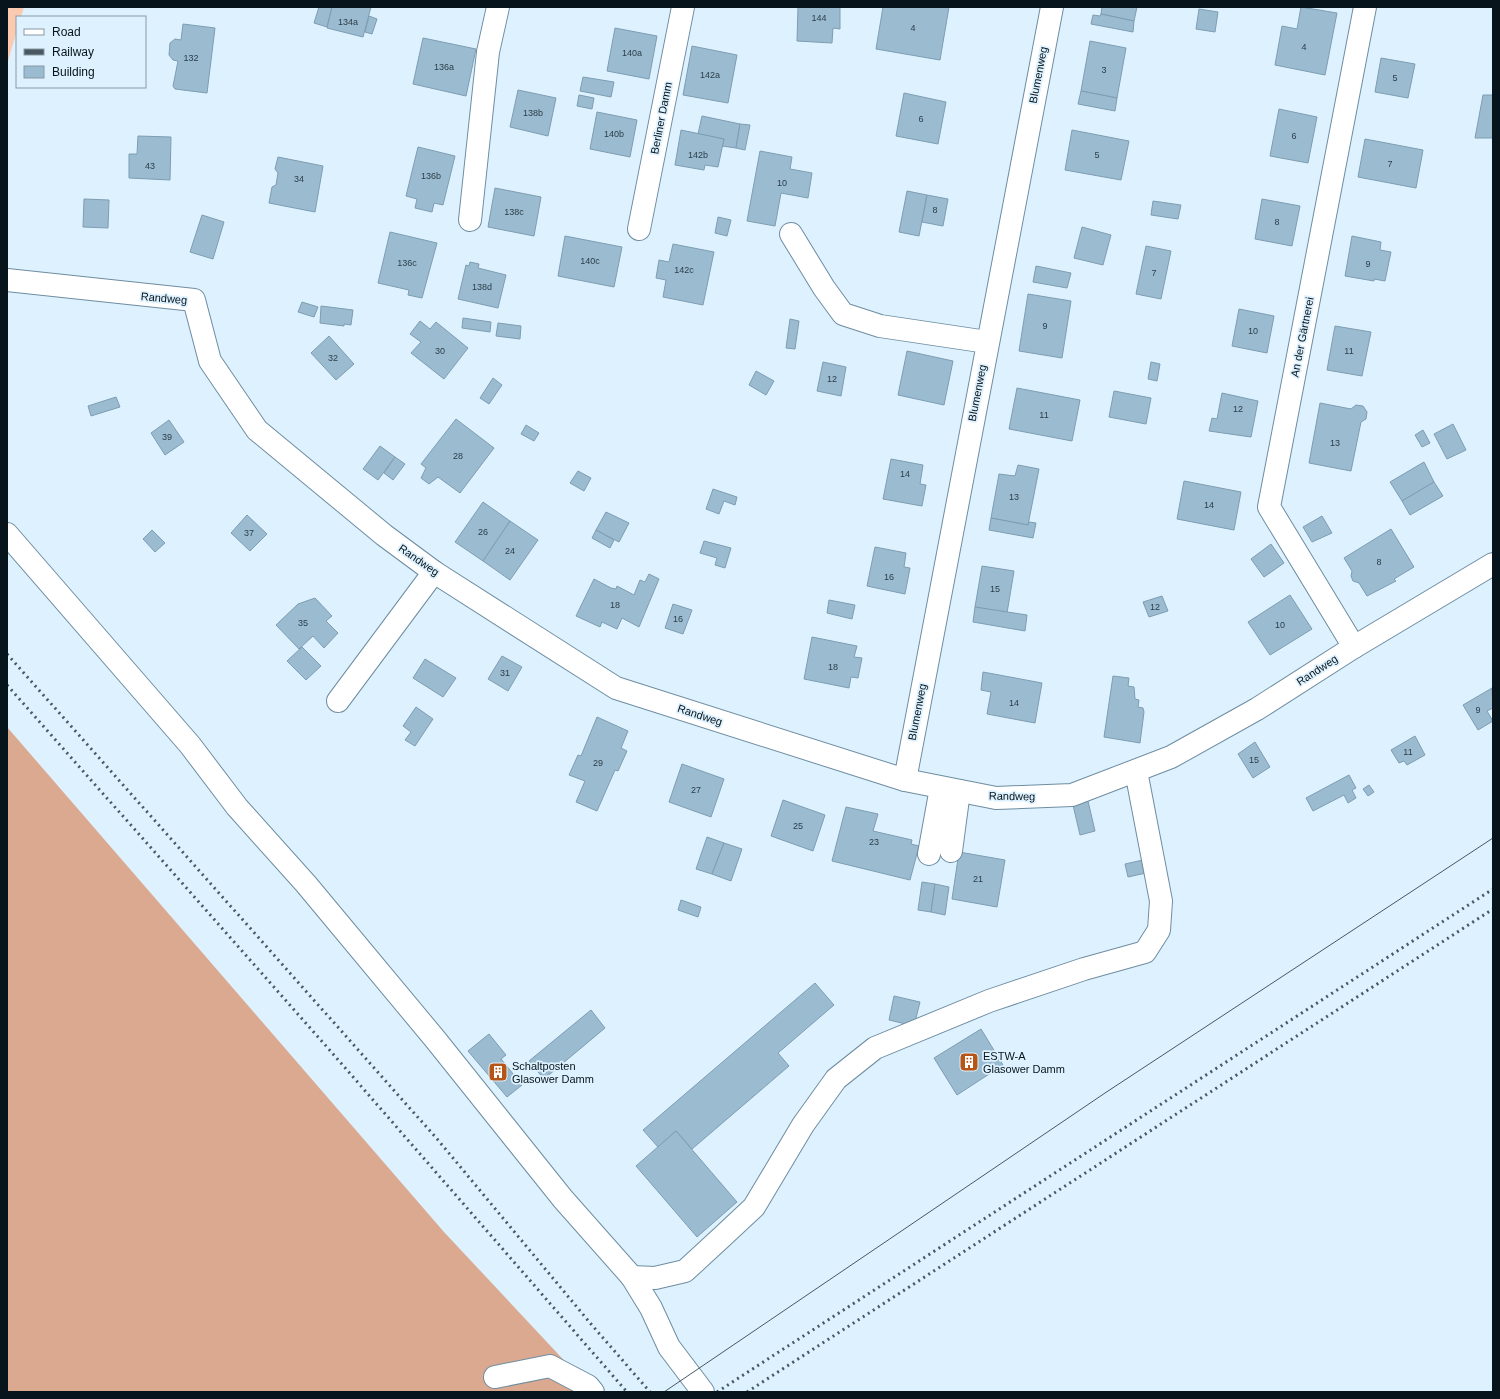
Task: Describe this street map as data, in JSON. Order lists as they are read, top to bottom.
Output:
{
  "streets": {
    "street": [
      "Blumenweg",
      "Berliner Damm",
      "Randweg",
      "An der Gärtnerei"
    ]
  },
  "crossings": [
    ["Blumenweg", "Randweg"],
    ["Randweg", "An der Gärtnerei"]
  ],
  "places": {
    "building": ["ESTW-A Glasower Damm", "Schaltposten Glasower Damm"]
  },
  "house_numbers": [
    "144",
    "134a",
    "4",
    "4",
    "140a",
    "132",
    "136a",
    "3",
    "142a",
    "5",
    "138b",
    "6",
    "140b",
    "6",
    "142b",
    "5",
    "7",
    "43",
    "136b",
    "34",
    "10",
    "8",
    "138c",
    "8",
    "140c",
    "136c",
    "9",
    "142c",
    "7",
    "138d",
    "9",
    "10",
    "30",
    "11",
    "32",
    "12",
    "12",
    "11",
    "39",
    "13",
    "28",
    "14",
    "13",
    "14",
    "26",
    "37",
    "24",
    "8",
    "16",
    "15",
    "18",
    "12",
    "16",
    "35",
    "10",
    "18",
    "31",
    "14",
    "9",
    "11",
    "15",
    "29",
    "27",
    "25",
    "23",
    "21"
  ],
  "legend": ["Road", "Railway", "Building"]
}
